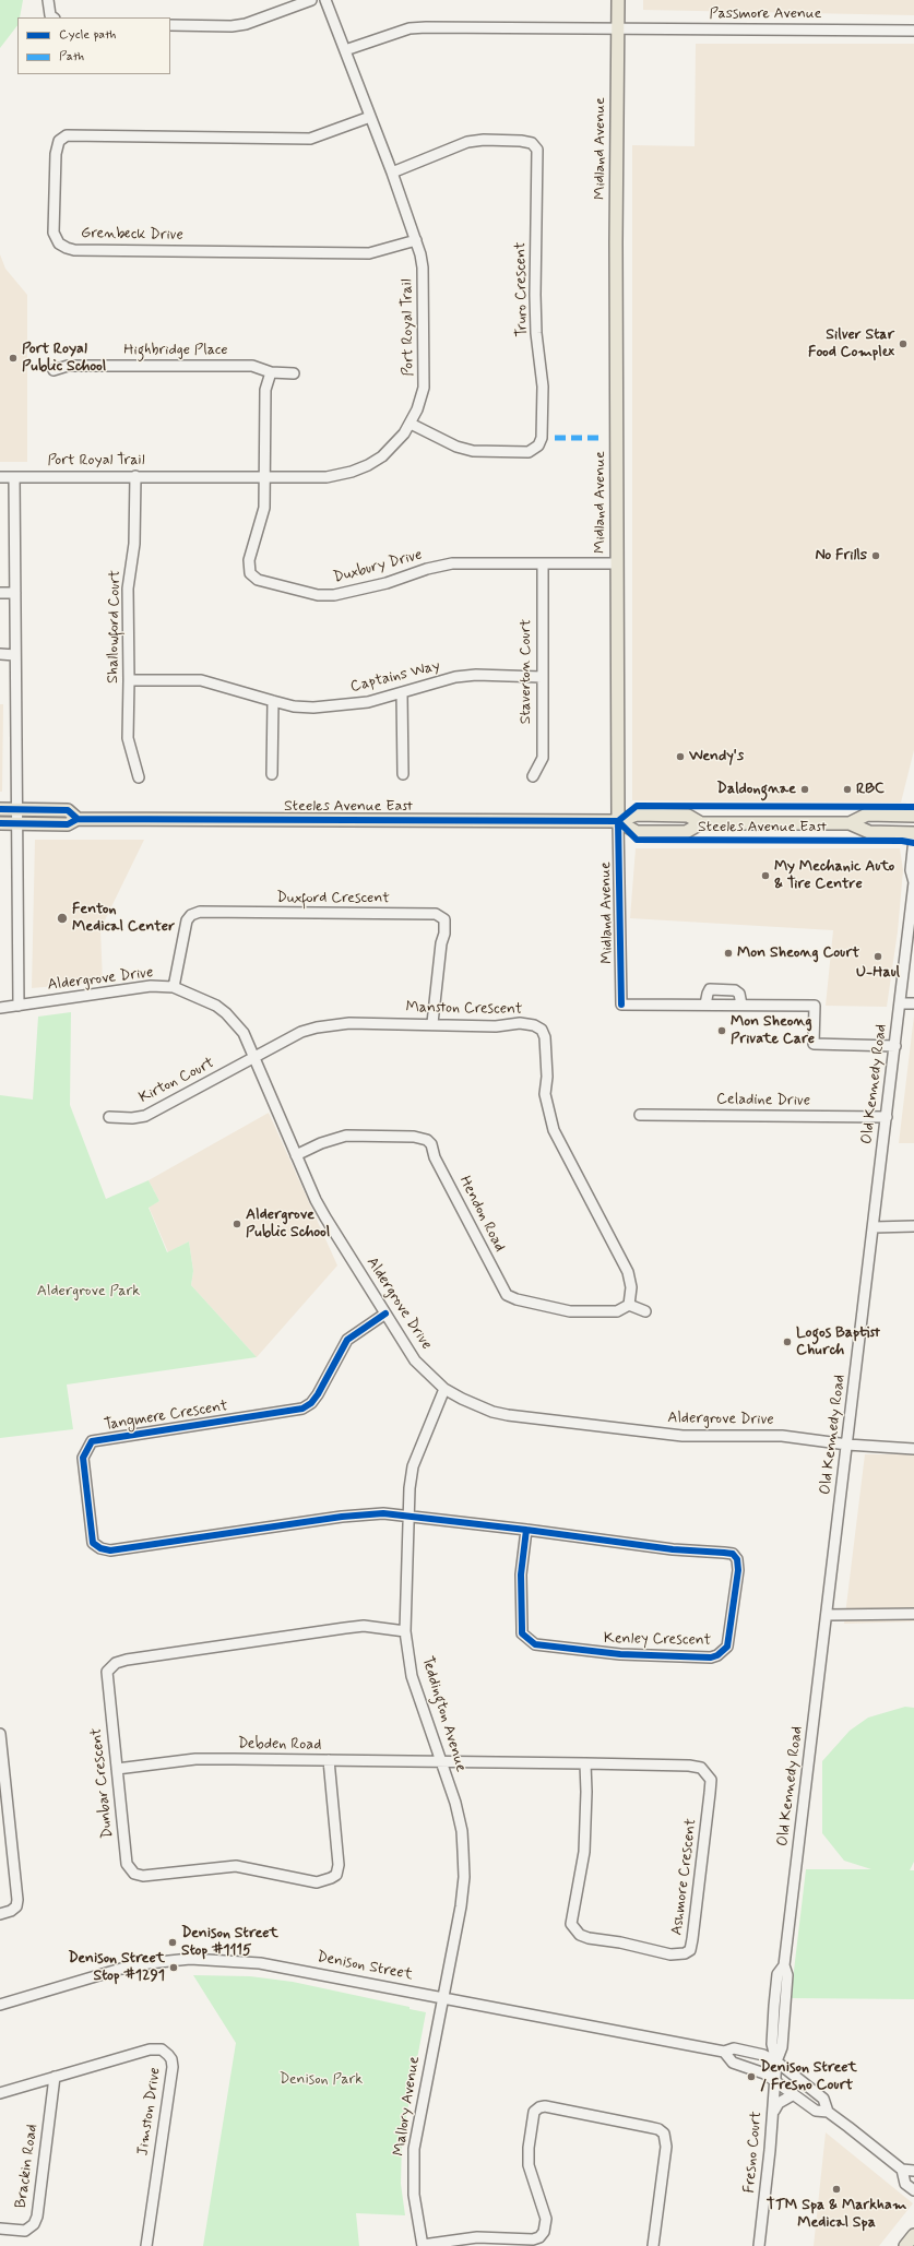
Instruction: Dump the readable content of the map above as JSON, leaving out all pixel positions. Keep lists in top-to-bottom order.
{
  "streets": {
    "main road": ["Midland Avenue", "Steeles Avenue East"],
    "street": [
      "Passmore Avenue",
      "Grenbeck Drive",
      "Truro Crescent",
      "Port Royal Trail",
      "Highbridge Place",
      "Duxbury Drive",
      "Shallowford Court",
      "Staverton Court",
      "Captains Way",
      "Duxford Crescent",
      "Aldergrove Drive",
      "Manston Crescent",
      "Kirton Court",
      "Old Kennedy Road",
      "Celadine Drive",
      "Hendon Road",
      "Tangmere Crescent",
      "Kenley Crescent",
      "Teddington Avenue",
      "Debden Road",
      "Dunbar Crescent",
      "Ashmore Crescent",
      "Denison Street",
      "Mallory Avenue",
      "Jimston Drive",
      "Fresno Court",
      "Brackin Road"
    ]
  },
  "crossings": [
    ["Passmore Avenue", "Midland Avenue"],
    ["Passmore Avenue", "Port Royal Trail"],
    ["Midland Avenue", "Duxbury Drive"],
    ["Midland Avenue", "Steeles Avenue East"],
    ["Grenbeck Drive", "Port Royal Trail"],
    ["Truro Crescent", "Port Royal Trail"],
    ["Port Royal Trail", "Duxbury Drive"],
    ["Port Royal Trail", "Shallowford Court"],
    ["Duxbury Drive", "Staverton Court"],
    ["Shallowford Court", "Captains Way"],
    ["Staverton Court", "Captains Way"],
    ["Duxford Crescent", "Aldergrove Drive"],
    ["Duxford Crescent", "Manston Crescent"],
    ["Aldergrove Drive", "Manston Crescent"],
    ["Aldergrove Drive", "Kirton Court"],
    ["Aldergrove Drive", "Old Kennedy Road"],
    ["Aldergrove Drive", "Hendon Road"],
    ["Aldergrove Drive", "Tangmere Crescent"],
    ["Aldergrove Drive", "Teddington Avenue"],
    ["Manston Crescent", "Kirton Court"],
    ["Manston Crescent", "Hendon Road"],
    ["Old Kennedy Road", "Celadine Drive"],
    ["Old Kennedy Road", "Denison Street"],
    ["Old Kennedy Road", "Fresno Court"],
    ["Tangmere Crescent", "Kenley Crescent"],
    ["Tangmere Crescent", "Teddington Avenue"],
    ["Kenley Crescent", "Teddington Avenue"],
    ["Teddington Avenue", "Debden Road"],
    ["Teddington Avenue", "Dunbar Crescent"],
    ["Teddington Avenue", "Ashmore Crescent"],
    ["Teddington Avenue", "Denison Street"],
    ["Teddington Avenue", "Mallory Avenue"],
    ["Debden Road", "Dunbar Crescent"],
    ["Debden Road", "Ashmore Crescent"],
    ["Denison Street", "Mallory Avenue"],
    ["Denison Street", "Fresno Court"],
    ["Jimston Drive", "Brackin Road"]
  ],
  "parks": ["Aldergrove Park", "Denison Park"],
  "places": [
    "Silver Star Food Complex",
    "Port Royal Public School",
    "No Frills",
    "Wendy's",
    "Daldongnae",
    "RBC",
    "My Mechanic Auto & Tire Centre",
    "Fenton Medical Center",
    "Mon Sheong Court",
    "U-Haul",
    "Mon Sheong Private Care",
    "Aldergrove Public School",
    "Logos Baptist Church",
    "Denison Street Stop #1115",
    "Denison Street Stop #1291",
    "Denison Street / Fresno Court",
    "TTM Spa & Markham Medical Spa"
  ],
  "legend": ["Cycle path", "Path"]
}
